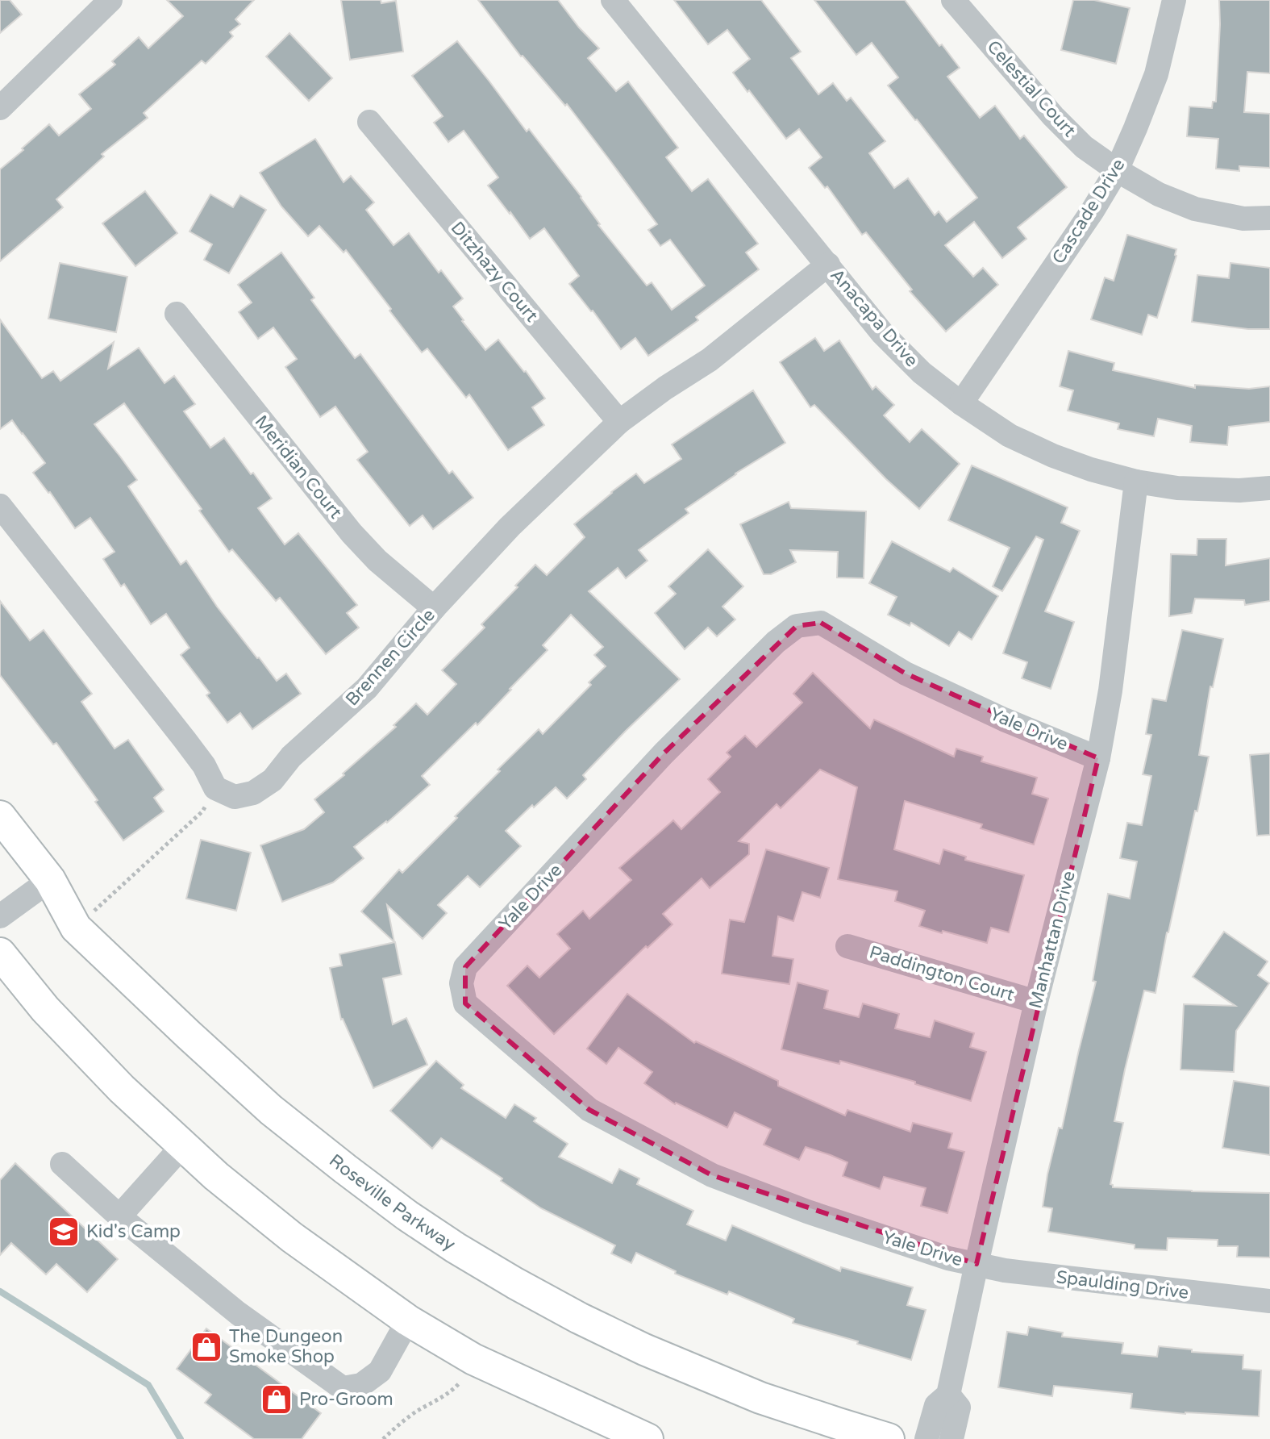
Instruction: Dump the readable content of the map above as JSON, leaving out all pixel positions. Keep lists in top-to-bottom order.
{
  "streets": {
    "main road": ["Roseville Parkway"],
    "street": [
      "Celestial Court",
      "Cascade Drive",
      "Ditzhazy Court",
      "Anacapa Drive",
      "Meridian Court",
      "Brennen Circle",
      "Yale Drive",
      "Manhattan Drive",
      "Paddington Court",
      "Spaulding Drive"
    ]
  },
  "crossings": [
    ["Celestial Court", "Cascade Drive"],
    ["Cascade Drive", "Anacapa Drive"],
    ["Ditzhazy Court", "Brennen Circle"],
    ["Anacapa Drive", "Brennen Circle"],
    ["Anacapa Drive", "Manhattan Drive"],
    ["Meridian Court", "Brennen Circle"],
    ["Yale Drive", "Manhattan Drive"],
    ["Yale Drive", "Spaulding Drive"],
    ["Manhattan Drive", "Paddington Court"],
    ["Manhattan Drive", "Spaulding Drive"]
  ],
  "places": {
    "school or university": ["Kid's Camp"],
    "shop": ["The Dungeon Smoke Shop", "Pro-Groom"]
  }
}
